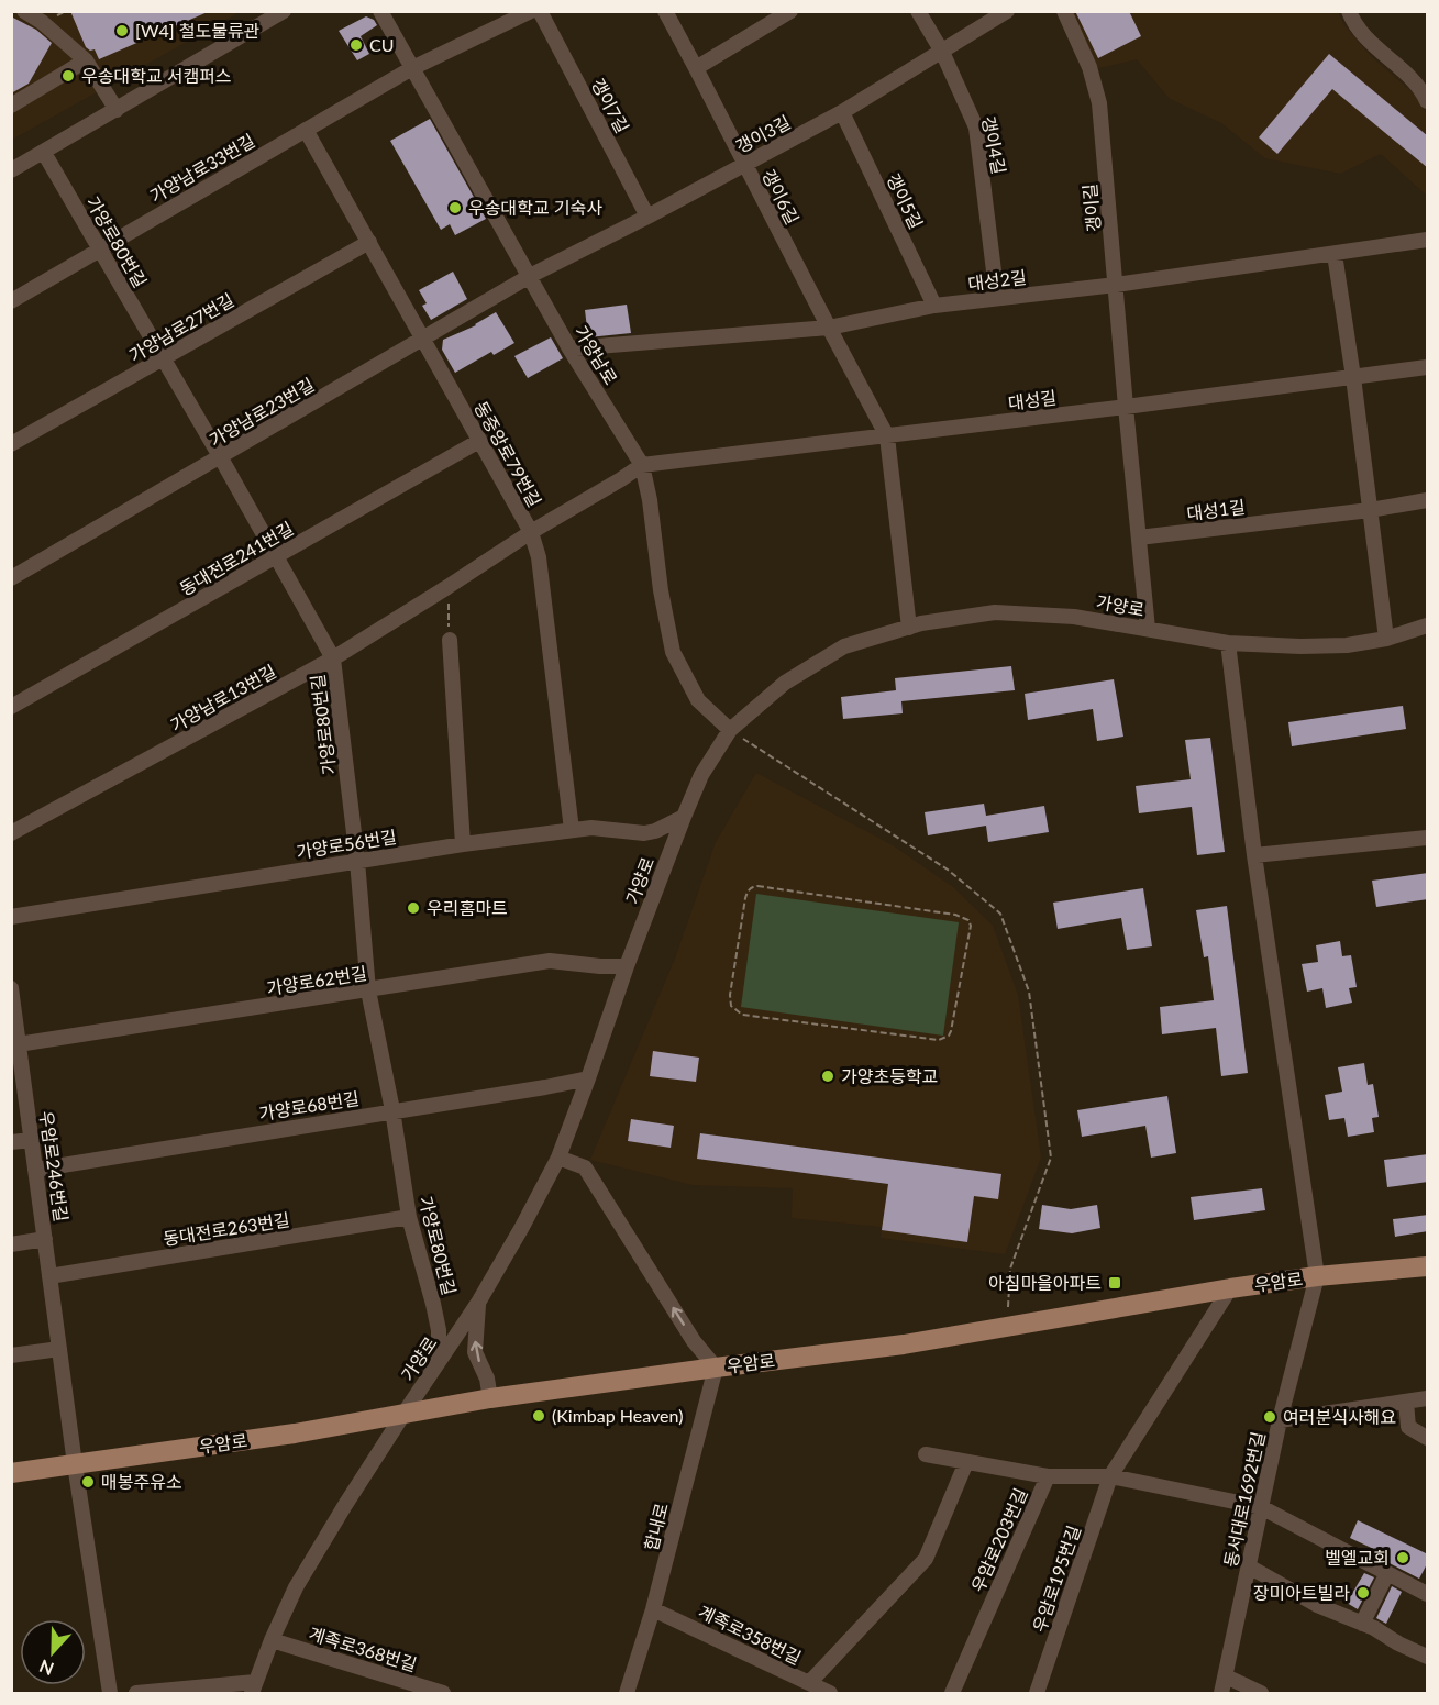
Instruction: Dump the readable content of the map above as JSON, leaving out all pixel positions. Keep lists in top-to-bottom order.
{
  "streets": {
    "main road": ["우암로"],
    "street": [
      "갱이7길",
      "갱이3길",
      "갱이4길",
      "가양남로33번길",
      "갱이6길",
      "갱이5길",
      "갱이길",
      "가양로80번길",
      "대성2길",
      "가양남로27번길",
      "가양남로",
      "대성길",
      "가양남로23번길",
      "동중앙로79번길",
      "대성1길",
      "동대전로241번길",
      "가양로",
      "가양남로13번길",
      "가양로56번길",
      "가양로62번길",
      "가양로68번길",
      "우암로246번길",
      "동대전로263번길",
      "동서대로1692번길",
      "합내로",
      "우암로203번길",
      "우암로195번길",
      "계족로358번길",
      "계족로368번길"
    ]
  },
  "crossings": [
    ["갱이7길", "갱이3길"],
    ["갱이3길", "갱이4길"],
    ["갱이3길", "갱이6길"],
    ["갱이3길", "갱이5길"],
    ["갱이3길", "가양남로"],
    ["갱이3길", "가양남로23번길"],
    ["갱이4길", "대성2길"],
    ["가양남로33번길", "가양로80번길"],
    ["가양남로33번길", "가양남로"],
    ["가양남로33번길", "동중앙로79번길"],
    ["갱이6길", "대성2길"],
    ["갱이6길", "대성길"],
    ["갱이5길", "대성2길"],
    ["갱이길", "대성2길"],
    ["갱이길", "대성길"],
    ["가양로80번길", "가양남로27번길"],
    ["가양로80번길", "가양남로23번길"],
    ["가양로80번길", "동대전로241번길"],
    ["가양로80번길", "가양로"],
    ["가양로80번길", "가양남로13번길"],
    ["가양로80번길", "가양로56번길"],
    ["가양로80번길", "가양로62번길"],
    ["가양로80번길", "가양로68번길"],
    ["가양로80번길", "동대전로263번길"],
    ["대성2길", "가양남로"],
    ["가양남로27번길", "동중앙로79번길"],
    ["가양남로", "대성길"],
    ["가양남로", "가양남로23번길"],
    ["가양남로", "가양로"],
    ["가양남로", "가양남로13번길"],
    ["대성길", "가양남로13번길"],
    ["가양남로23번길", "동중앙로79번길"],
    ["동중앙로79번길", "동대전로241번길"],
    ["동중앙로79번길", "가양남로13번길"],
    ["동중앙로79번길", "가양로56번길"],
    ["가양로", "가양로56번길"],
    ["가양로", "가양로62번길"],
    ["가양로", "가양로68번길"],
    ["가양로", "우암로"],
    ["가양로", "계족로368번길"],
    ["가양로62번길", "우암로246번길"],
    ["가양로68번길", "우암로246번길"],
    ["우암로246번길", "동대전로263번길"],
    ["우암로246번길", "우암로"],
    ["우암로", "동서대로1692번길"],
    ["우암로", "합내로"],
    ["우암로", "우암로195번길"],
    ["합내로", "계족로358번길"]
  ],
  "places": {
    "other": [
      "[W4] 철도물류관",
      "CU",
      "우송대학교 서캠퍼스",
      "우송대학교 기숙사",
      "우리홈마트",
      "가양초등학교",
      "(Kimbap Heaven)",
      "여러분식사해요",
      "매봉주유소",
      "벨엘교회",
      "장미아트빌라"
    ],
    "transit": ["아침마을아파트"]
  },
  "north": "bottom"
}
